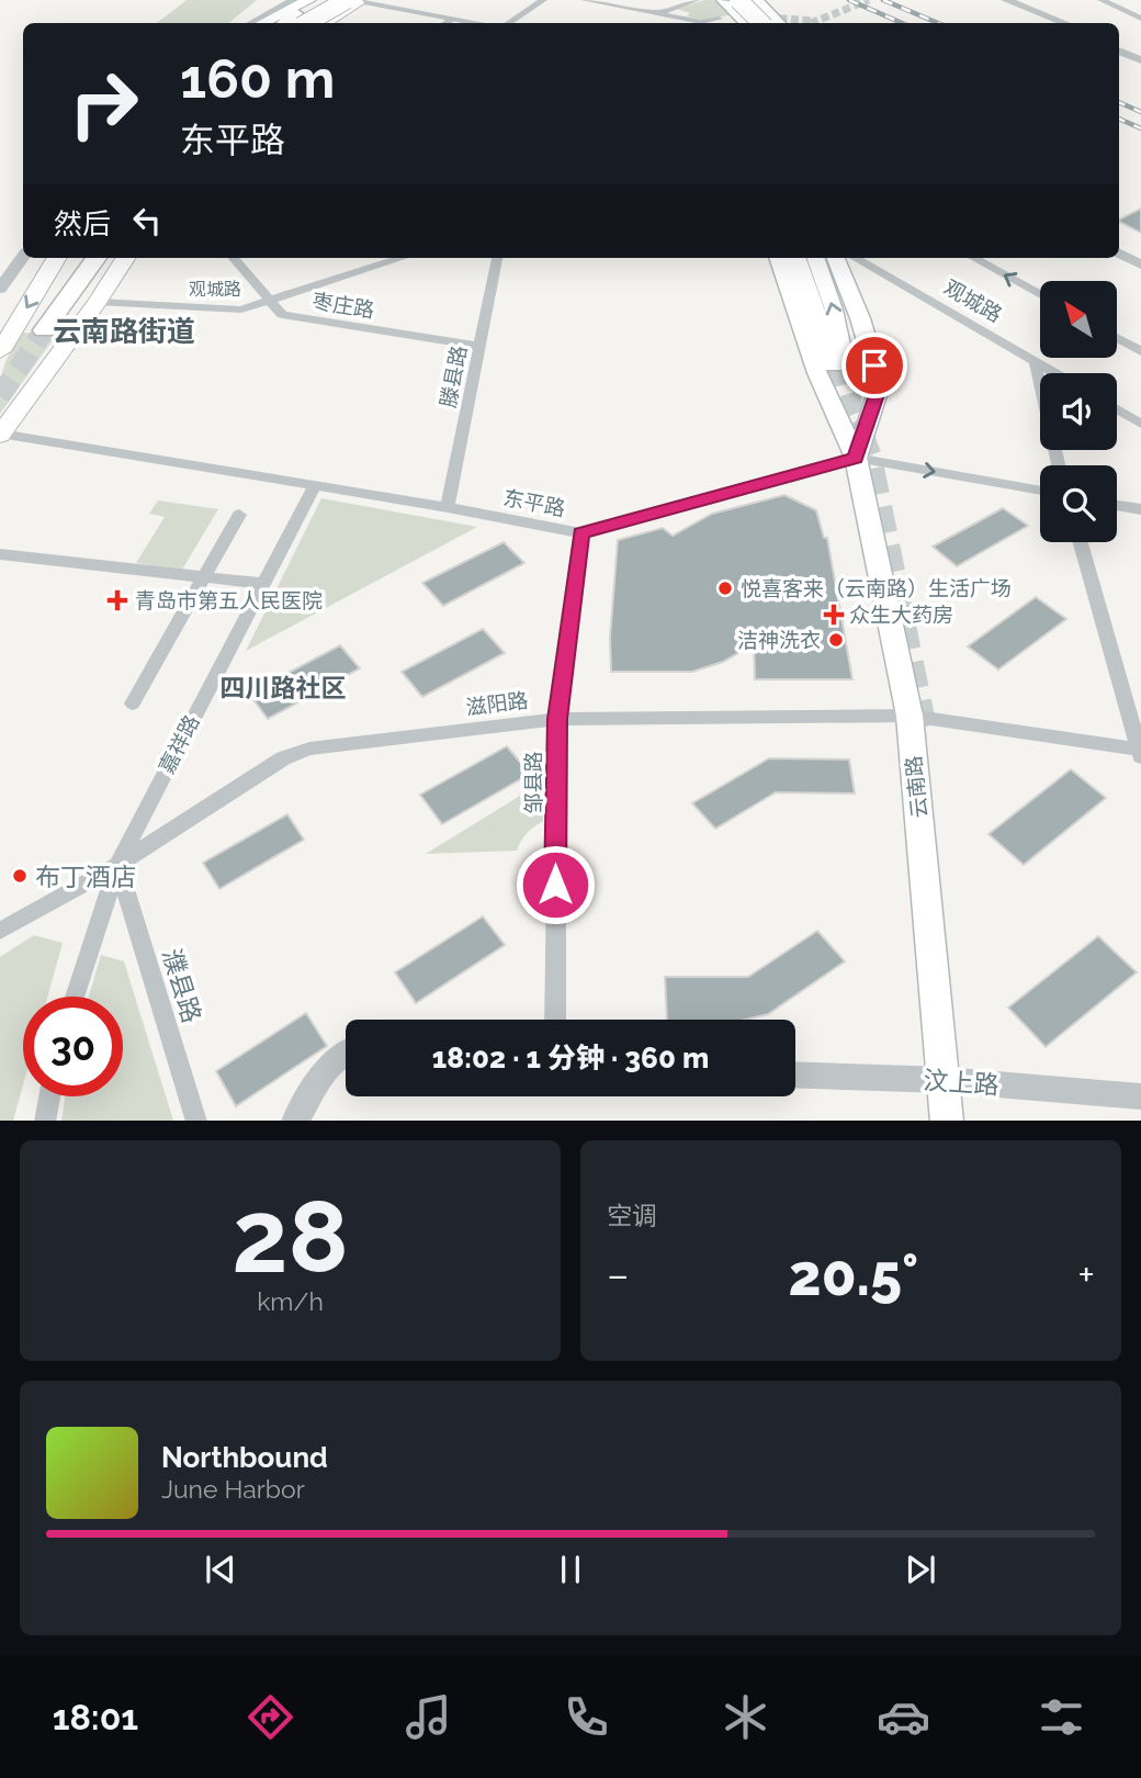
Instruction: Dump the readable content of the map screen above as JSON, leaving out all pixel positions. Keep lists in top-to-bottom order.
{
  "streets": {
    "main road": ["云南路"],
    "street": [
      "观城路",
      "枣庄路",
      "滕县路",
      "东平路",
      "滋阳路",
      "嘉祥路",
      "邹县路",
      "濮县路",
      "汶上路"
    ]
  },
  "crossings": [
    ["观城路", "枣庄路"],
    ["枣庄路", "滕县路"],
    ["滕县路", "东平路"],
    ["东平路", "嘉祥路"],
    ["东平路", "邹县路"],
    ["东平路", "云南路"],
    ["滋阳路", "嘉祥路"],
    ["滋阳路", "邹县路"],
    ["滋阳路", "云南路"],
    ["滋阳路", "濮县路"],
    ["嘉祥路", "濮县路"],
    ["云南路", "汶上路"]
  ],
  "districts": ["云南路街道", "四川路社区"],
  "places": {
    "other": ["悦喜客来（云南路）生活广场", "洁神洗衣", "布丁酒店"],
    "health": ["青岛市第五人民医院", "众生大药房"]
  },
  "north": "top left",
  "page": {
    "turn": ["160 m", "东平路"],
    "then": "然后",
    "limit": "30",
    "trip": "18:02 · 1 分钟 · 360 m",
    "tile": [
      ["28", "km/h"],
      "空调"
    ],
    "heat": ["−", "20.5°", "+"],
    "song": ["Northbound", "June Harbor"],
    "tabs": "18:01"
  }
}
